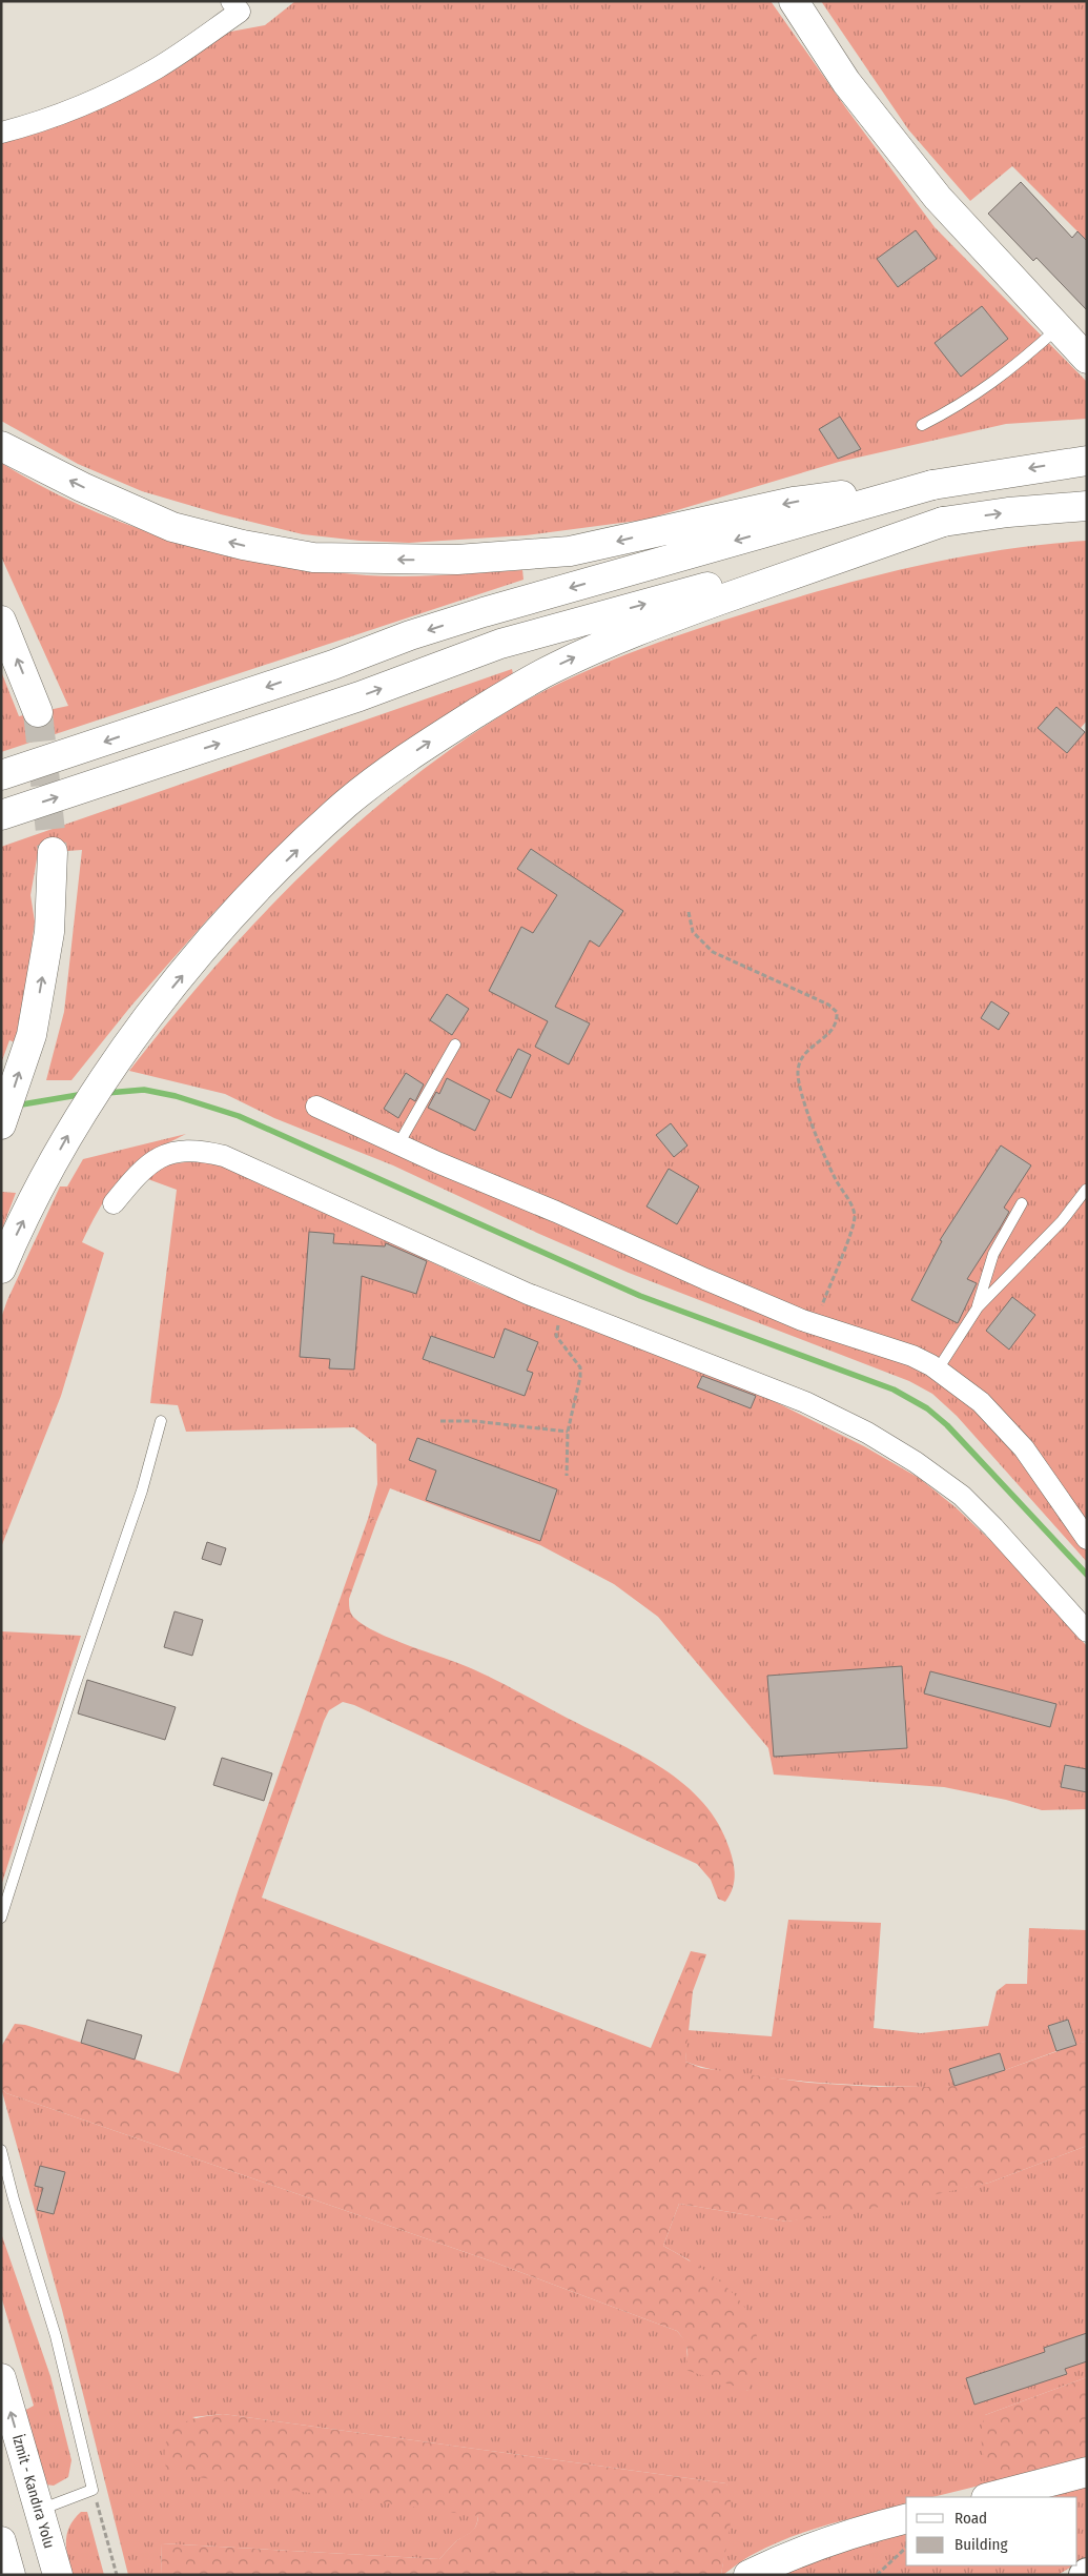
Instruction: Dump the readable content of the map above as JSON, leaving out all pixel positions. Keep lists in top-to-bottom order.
{
  "streets": {
    "main road": ["İzmit - Kandıra Yolu"]
  },
  "one_way": ["İzmit - Kandıra Yolu"],
  "legend": ["Road", "Building"]
}
